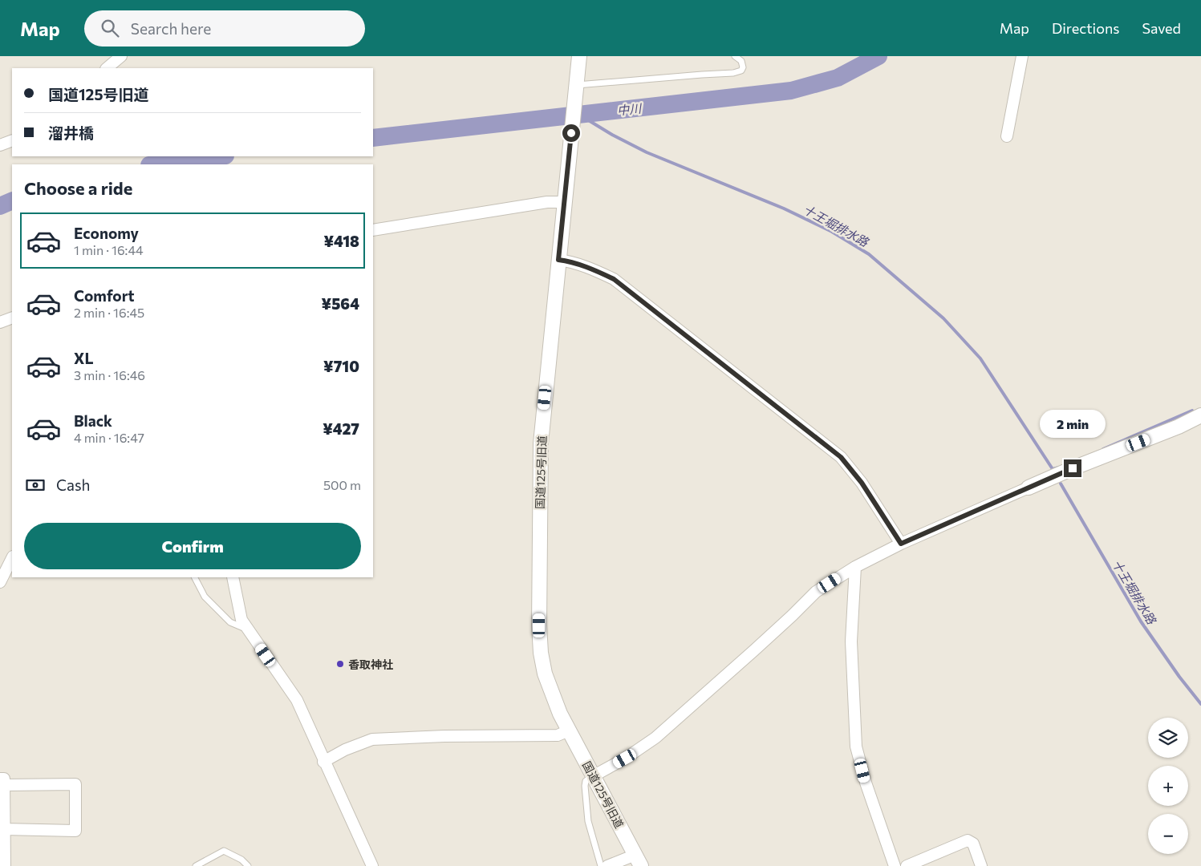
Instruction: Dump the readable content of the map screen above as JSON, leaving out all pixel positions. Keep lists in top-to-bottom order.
{
  "streets": {
    "street": ["国道125号旧道"]
  },
  "water": ["中川", "十王堀排水路"],
  "places": ["香取神社"],
  "page": {
    "header": "Map",
    "search": "Search here",
    "nav": ["Map", "Directions", "Saved"],
    "banner": ["国道125号旧道", "溜井橋"],
    "heading": "Choose a ride",
    "list": [
      {
        "name": "Economy",
        "note": "1 min · 16:44",
        "value": "¥418"
      },
      {
        "name": "Comfort",
        "note": "2 min · 16:45",
        "value": "¥564"
      },
      {
        "name": "XL",
        "note": "3 min · 16:46",
        "value": "¥710"
      },
      {
        "name": "Black",
        "note": "4 min · 16:47",
        "value": "¥427"
      }
    ],
    "bubble": "2 min",
    "pay": ["Cash", "500 m"],
    "buttons": "Confirm",
    "map_buttons": ["+", "−"]
  }
}
